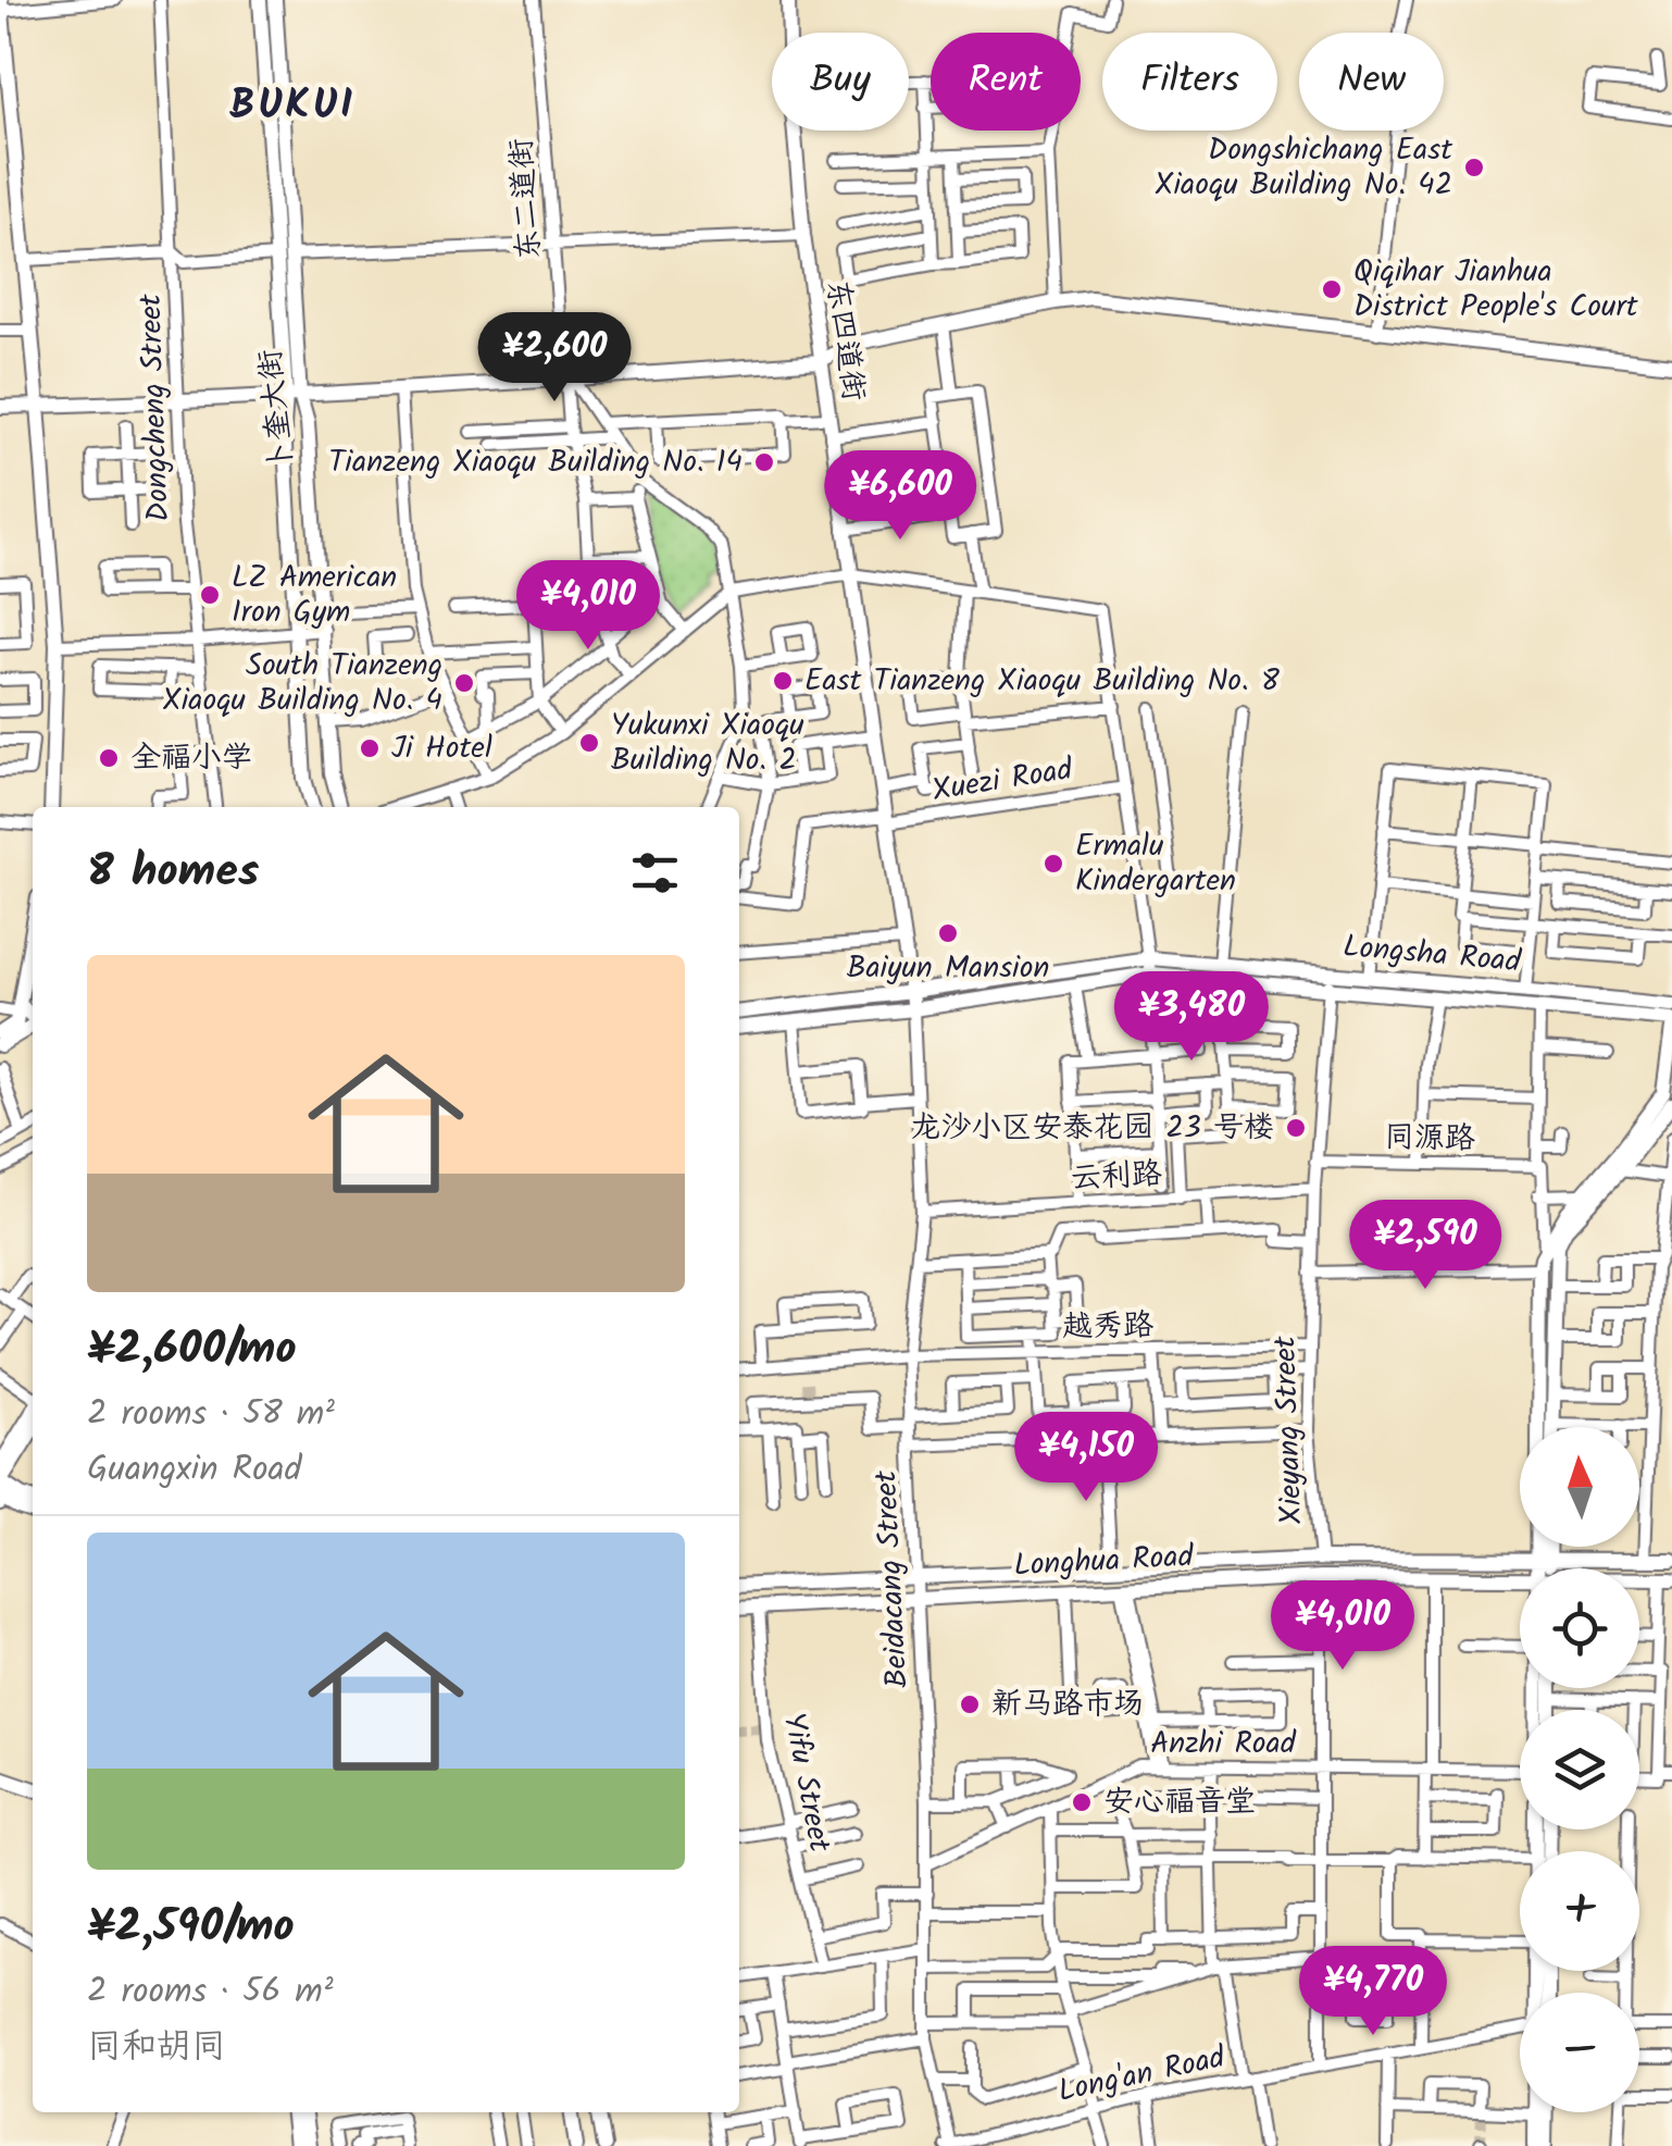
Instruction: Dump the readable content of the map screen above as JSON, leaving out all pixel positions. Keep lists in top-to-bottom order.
{
  "streets": {
    "main road": [
      "东四道街",
      "卜奎大街",
      "Longsha Road",
      "Longhua Road"
    ],
    "street": [
      "东二道街",
      "Dongcheng Street",
      "Xuezi Road",
      "同源路",
      "云利路",
      "越秀路",
      "Xieyang Street",
      "Beidacang Street",
      "Anzhi Road",
      "Yifu Street",
      "Long'an Road"
    ]
  },
  "crossings": [
    ["东四道街", "Xuezi Road"],
    ["东四道街", "Longsha Road"],
    ["东四道街", "Beidacang Street"],
    ["Longsha Road", "Xieyang Street"],
    ["Longsha Road", "Beidacang Street"],
    ["同源路", "Xieyang Street"],
    ["云利路", "Xieyang Street"],
    ["云利路", "Beidacang Street"],
    ["越秀路", "Xieyang Street"],
    ["越秀路", "Beidacang Street"],
    ["Xieyang Street", "Longhua Road"],
    ["Longhua Road", "Beidacang Street"],
    ["Longhua Road", "Yifu Street"],
    ["Beidacang Street", "Anzhi Road"],
    ["Beidacang Street", "Long'an Road"]
  ],
  "districts": ["BUKUI"],
  "places": [
    "Dongshichang East Xiaoqu Building No. 42",
    "Qiqihar Jianhua District People's Court",
    "Tianzeng Xiaoqu Building No. 14",
    "LZ American Iron Gym",
    "East Tianzeng Xiaoqu Building No. 8",
    "South Tianzeng Xiaoqu Building No. 4",
    "Yukunxi Xiaoqu Building No. 2",
    "Ji Hotel",
    "全福小学",
    "Ermalu Kindergarten",
    "Baiyun Mansion",
    "龙沙小区安泰花园 23 号楼",
    "新马路市场",
    "安心福音堂"
  ],
  "north": "top",
  "page": {
    "chip": [
      "Buy",
      "Rent",
      "Filters",
      "New"
    ],
    "price": [
      "¥2,600",
      "¥6,600",
      "¥4,010",
      "¥3,480",
      "¥2,590",
      "¥4,150",
      "¥4,010",
      "¥4,770"
    ],
    "heading": "8 homes",
    "list": [
      {
        "name": "¥2,600/mo",
        "note": "2 rooms · 58 m² · Guangxin Road"
      },
      {
        "name": "¥2,590/mo",
        "note": "2 rooms · 56 m² · 同和胡同"
      }
    ],
    "map_buttons": ["+", "−"]
  }
}
